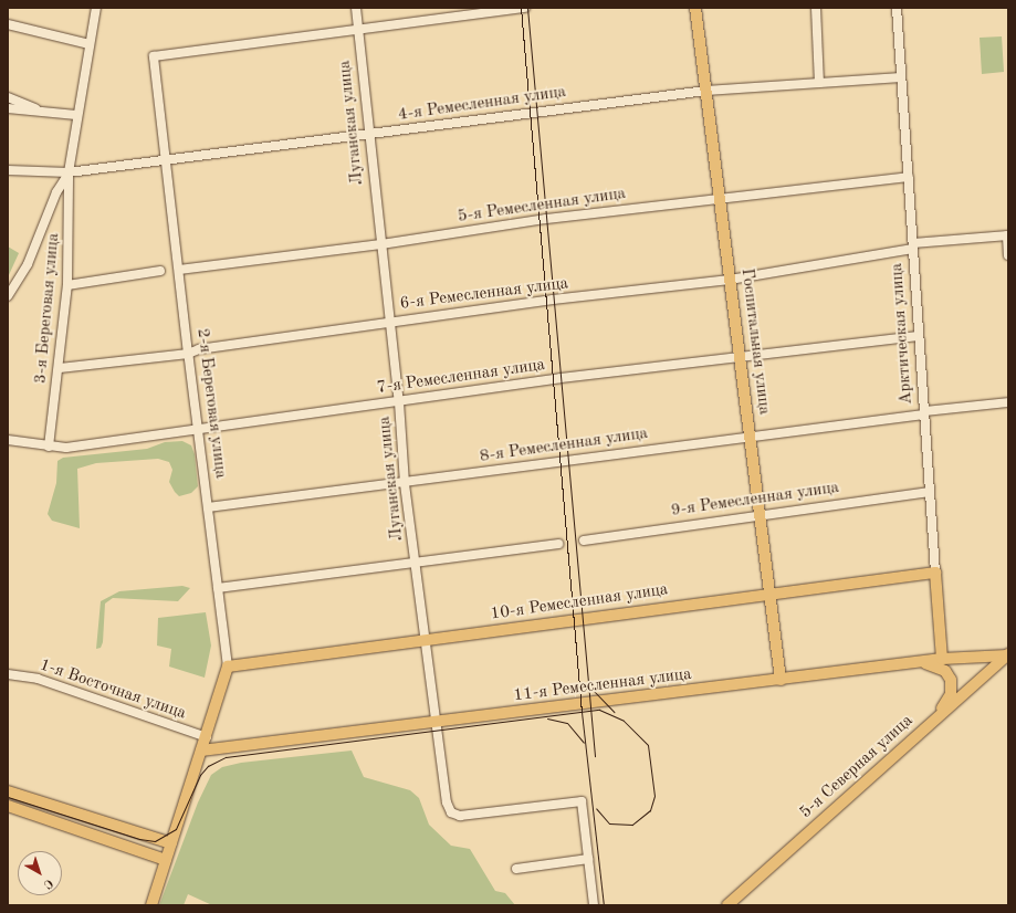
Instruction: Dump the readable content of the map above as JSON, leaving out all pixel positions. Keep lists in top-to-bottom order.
{
  "streets": {
    "main road": [
      "Арктическая улица",
      "Госпитальная улица",
      "2-я Береговая улица",
      "10-я Ремесленная улица",
      "11-я Ремесленная улица",
      "5-я Северная улица"
    ],
    "street": [
      "4-я Ремесленная улица",
      "Луганская улица",
      "5-я Ремесленная улица",
      "6-я Ремесленная улица",
      "3-я Береговая улица",
      "7-я Ремесленная улица",
      "8-я Ремесленная улица",
      "9-я Ремесленная улица",
      "1-я Восточная улица"
    ]
  },
  "crossings": [
    ["4-я Ремесленная улица", "Луганская улица"],
    ["4-я Ремесленная улица", "3-я Береговая улица"],
    ["4-я Ремесленная улица", "Арктическая улица"],
    ["4-я Ремесленная улица", "Госпитальная улица"],
    ["4-я Ремесленная улица", "2-я Береговая улица"],
    ["Луганская улица", "5-я Ремесленная улица"],
    ["Луганская улица", "6-я Ремесленная улица"],
    ["Луганская улица", "7-я Ремесленная улица"],
    ["Луганская улица", "2-я Береговая улица"],
    ["Луганская улица", "8-я Ремесленная улица"],
    ["Луганская улица", "10-я Ремесленная улица"],
    ["Луганская улица", "11-я Ремесленная улица"],
    ["5-я Ремесленная улица", "Арктическая улица"],
    ["5-я Ремесленная улица", "Госпитальная улица"],
    ["5-я Ремесленная улица", "2-я Береговая улица"],
    ["6-я Ремесленная улица", "3-я Береговая улица"],
    ["6-я Ремесленная улица", "Арктическая улица"],
    ["6-я Ремесленная улица", "Госпитальная улица"],
    ["6-я Ремесленная улица", "2-я Береговая улица"],
    ["3-я Береговая улица", "7-я Ремесленная улица"],
    ["Арктическая улица", "7-я Ремесленная улица"],
    ["Арктическая улица", "8-я Ремесленная улица"],
    ["Арктическая улица", "9-я Ремесленная улица"],
    ["Арктическая улица", "10-я Ремесленная улица"],
    ["Арктическая улица", "11-я Ремесленная улица"],
    ["Госпитальная улица", "7-я Ремесленная улица"],
    ["Госпитальная улица", "8-я Ремесленная улица"],
    ["Госпитальная улица", "9-я Ремесленная улица"],
    ["Госпитальная улица", "10-я Ремесленная улица"],
    ["Госпитальная улица", "11-я Ремесленная улица"],
    ["7-я Ремесленная улица", "2-я Береговая улица"],
    ["2-я Береговая улица", "8-я Ремесленная улица"],
    ["2-я Береговая улица", "10-я Ремесленная улица"],
    ["2-я Береговая улица", "11-я Ремесленная улица"],
    ["2-я Береговая улица", "1-я Восточная улица"],
    ["11-я Ремесленная улица", "5-я Северная улица"]
  ],
  "north": "bottom right"
}
